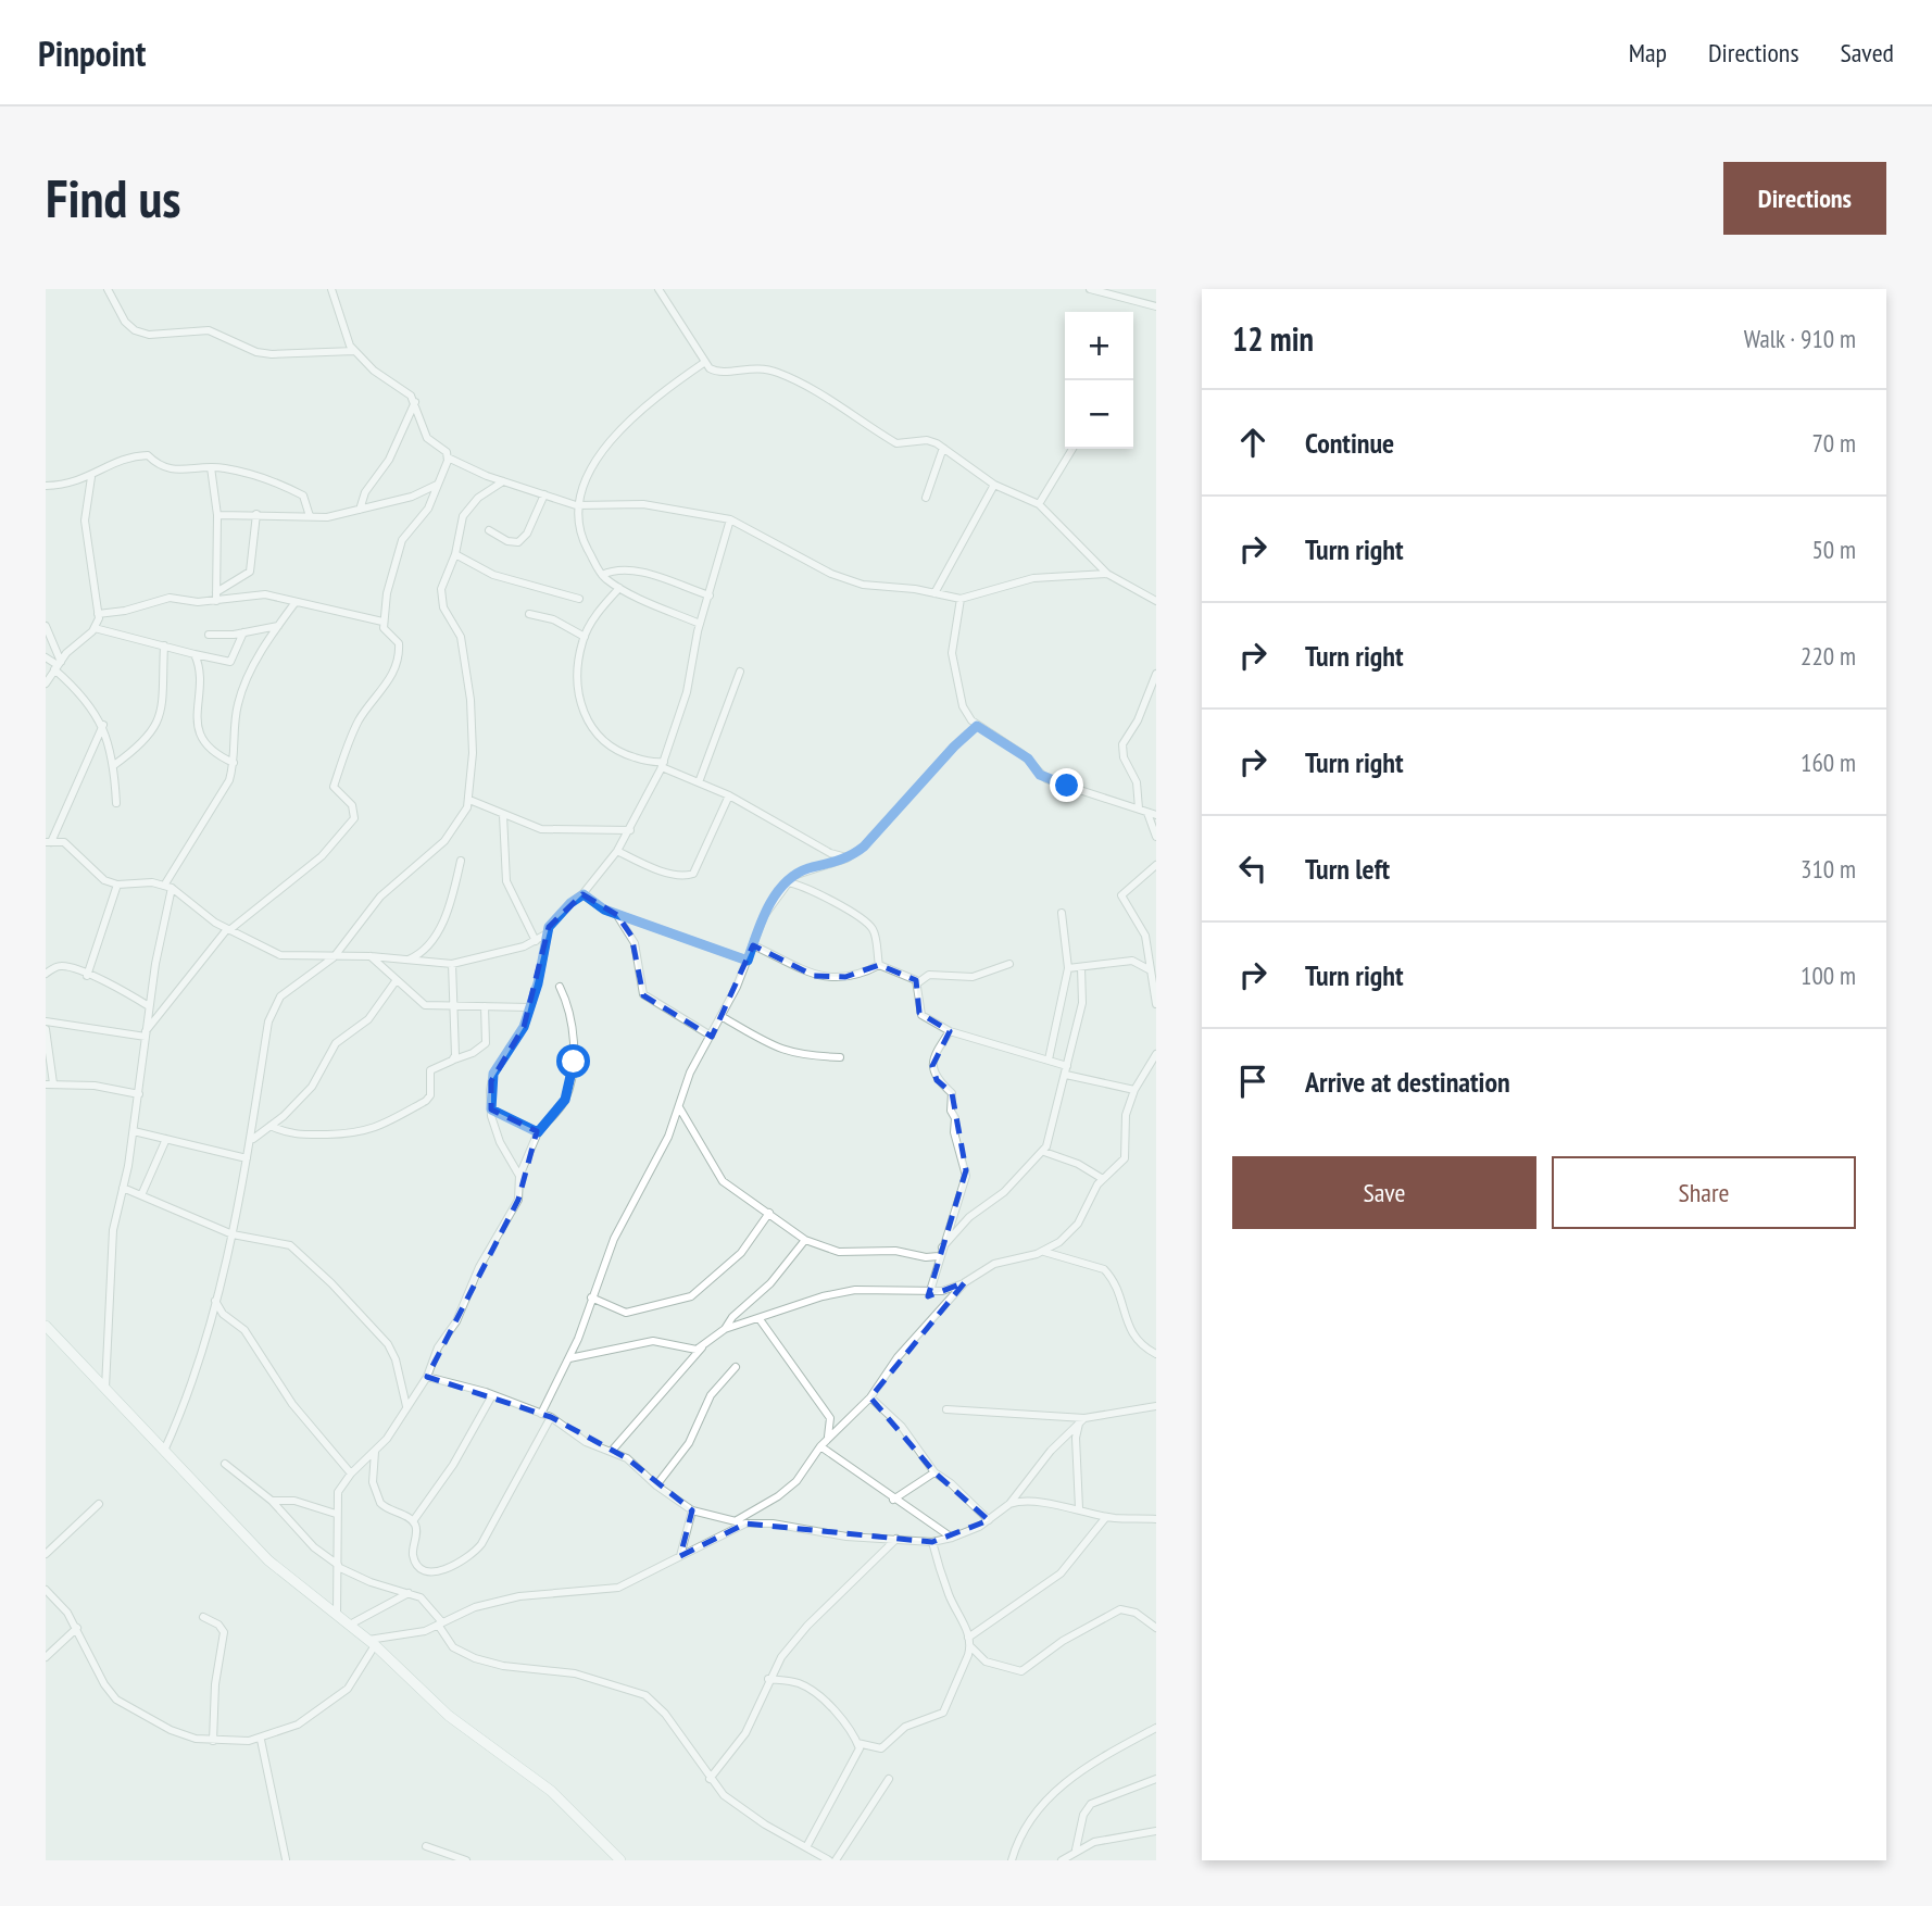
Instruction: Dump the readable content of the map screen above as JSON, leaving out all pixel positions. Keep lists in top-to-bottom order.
{
  "page": {
    "header": "Pinpoint",
    "nav": ["Map", "Directions", "Saved"],
    "buttons": [
      "Directions",
      ["Save", "Share"]
    ],
    "title": "Find us",
    "heading": ["12 min", "Walk · 910 m"],
    "map_buttons": ["+", "−"],
    "list": [
      ["Continue", "70 m"],
      ["Turn right", "50 m"],
      ["Turn right", "220 m"],
      ["Turn right", "160 m"],
      ["Turn left", "310 m"],
      ["Turn right", "100 m"],
      "Arrive at destination"
    ]
  }
}
